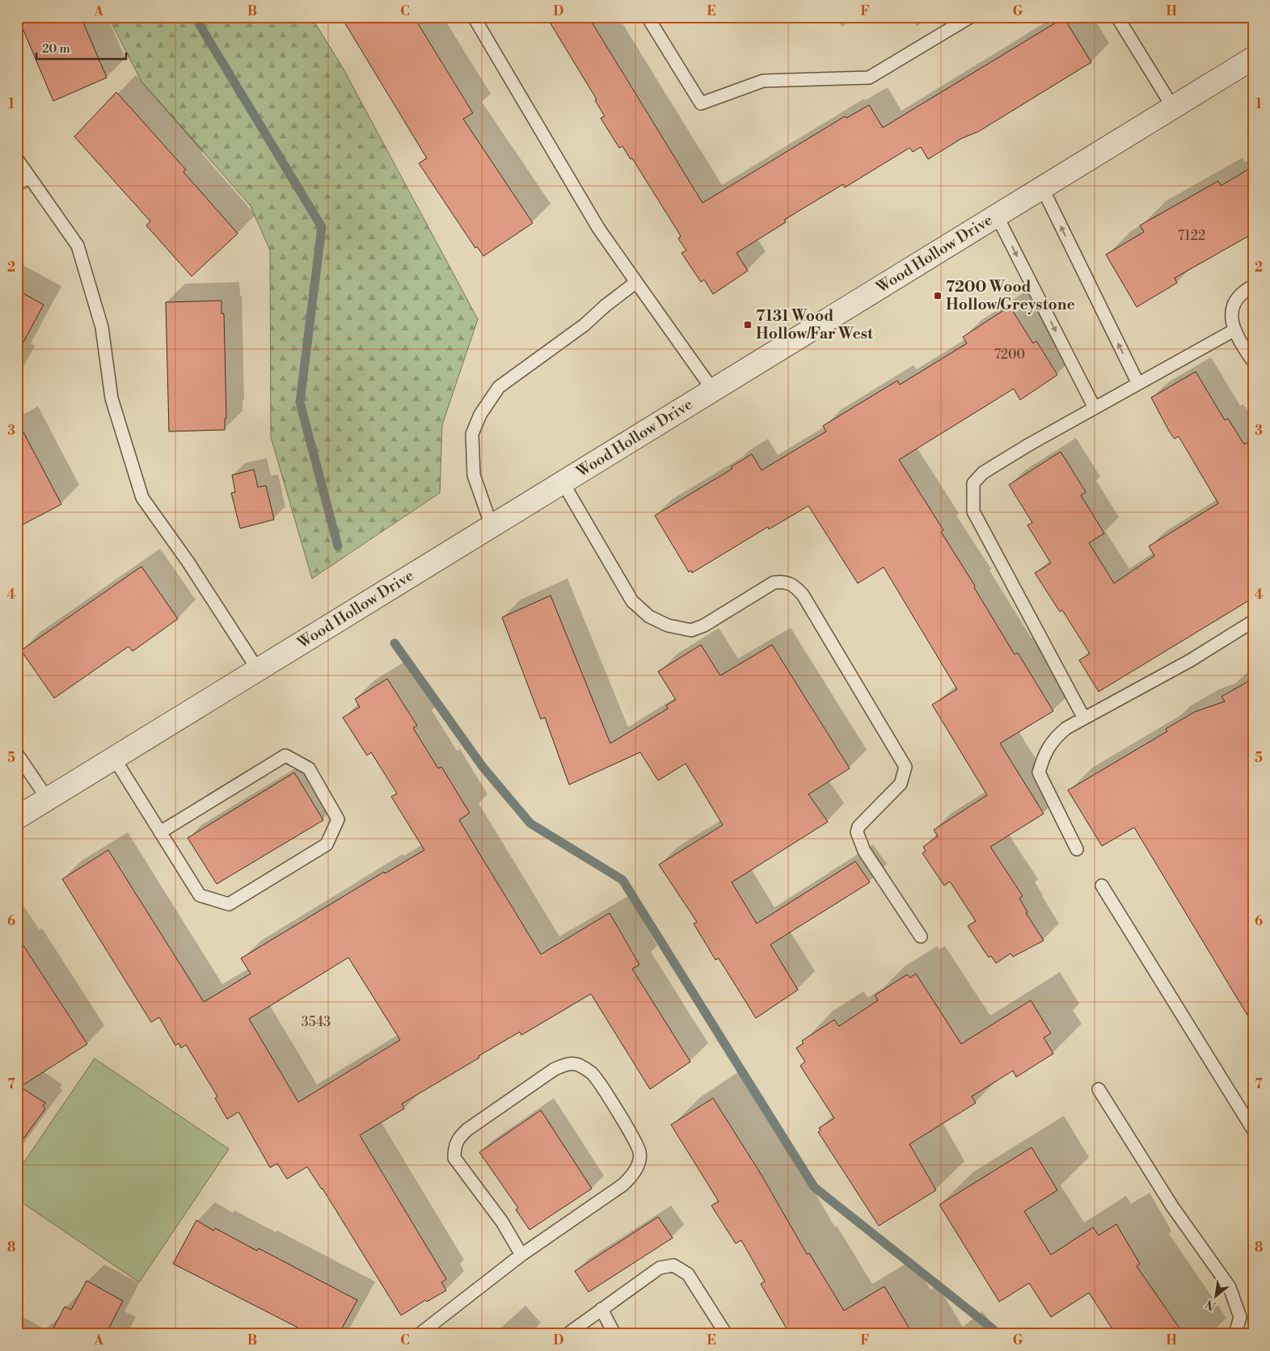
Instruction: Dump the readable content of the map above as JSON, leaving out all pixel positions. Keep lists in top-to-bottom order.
{
  "streets": {
    "street": ["Wood Hollow Drive"]
  },
  "places": {
    "transit": ["7200 Wood Hollow/Greystone", "7131 Wood Hollow/Far West"]
  },
  "house_numbers": ["7122", "7200", "3543"],
  "scale_bar": "20 m",
  "north": "bottom left",
  "grid": {
    "columns": [
      "A",
      "B",
      "C",
      "D",
      "E",
      "F",
      "G",
      "H"
    ],
    "rows": [
      "1",
      "2",
      "3",
      "4",
      "5",
      "6",
      "7",
      "8"
    ]
  }
}
